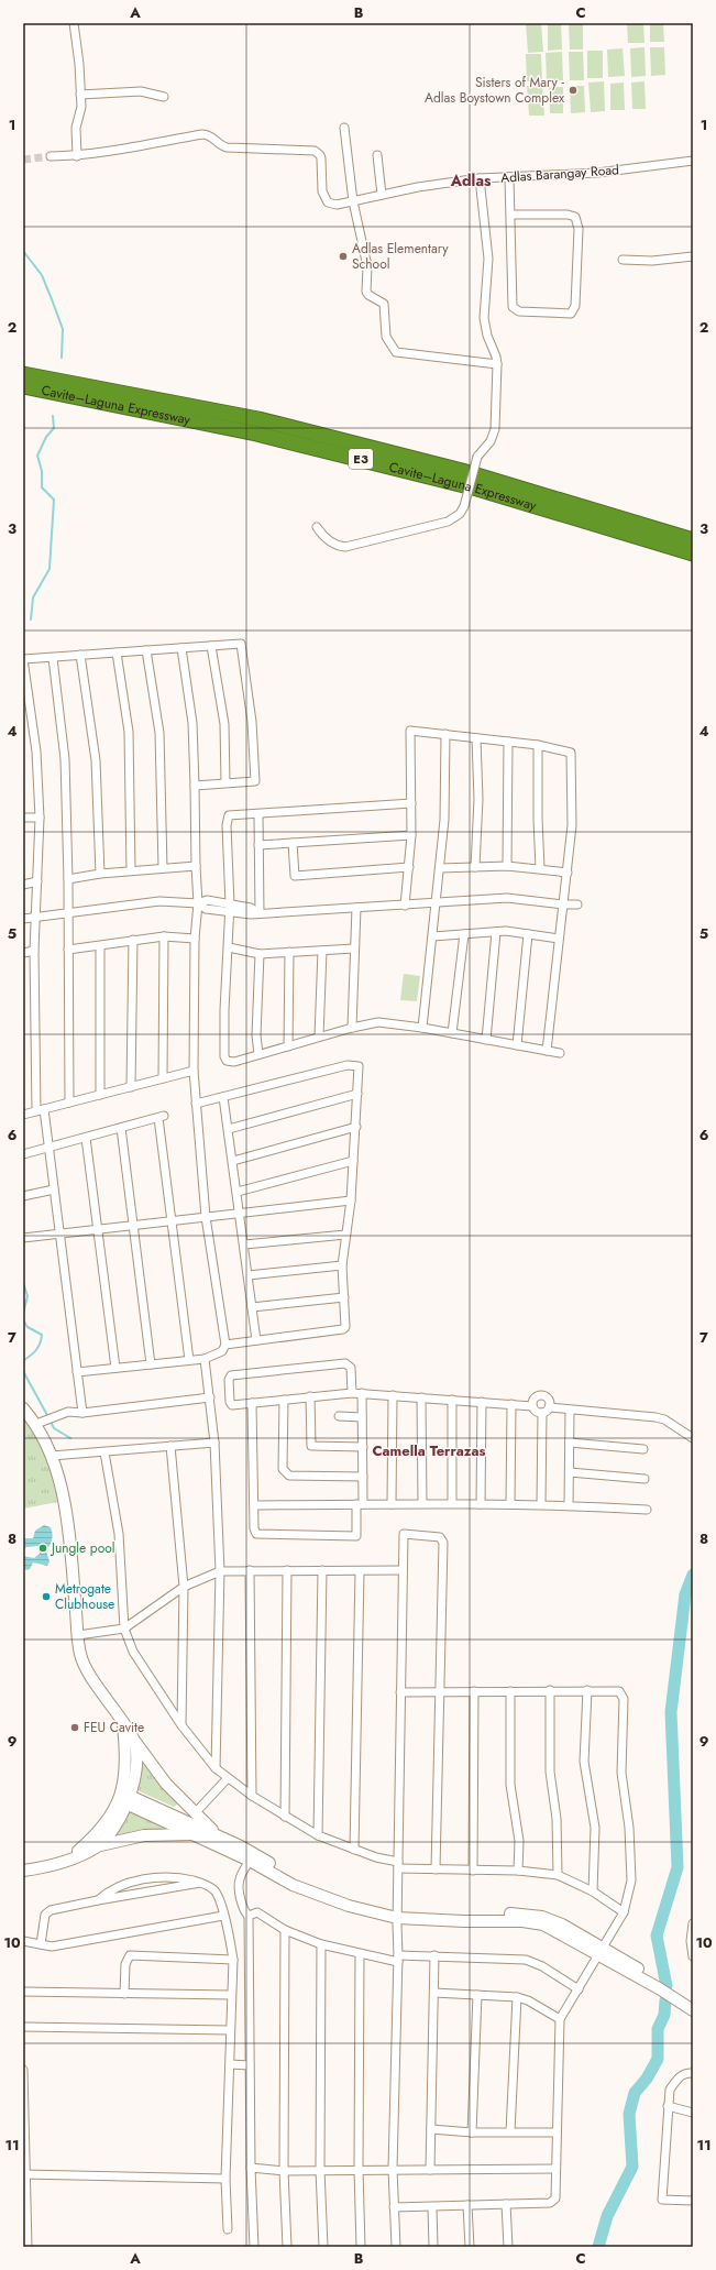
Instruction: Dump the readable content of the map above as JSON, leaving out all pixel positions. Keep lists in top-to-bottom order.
{
  "streets": {
    "highway": ["Cavite–Laguna Expressway", "E3"],
    "street": ["Adlas Barangay Road"]
  },
  "districts": ["Adlas", "Camella Terrazas"],
  "places": [
    "Sisters of Mary - Adlas Boystown Complex",
    "Adlas Elementary School",
    "Jungle pool",
    "Metrogate Clubhouse",
    "FEU Cavite"
  ],
  "grid": {
    "columns": ["A", "B", "C"],
    "rows": [
      "1",
      "2",
      "3",
      "4",
      "5",
      "6",
      "7",
      "8",
      "9",
      "10",
      "11"
    ]
  }
}
